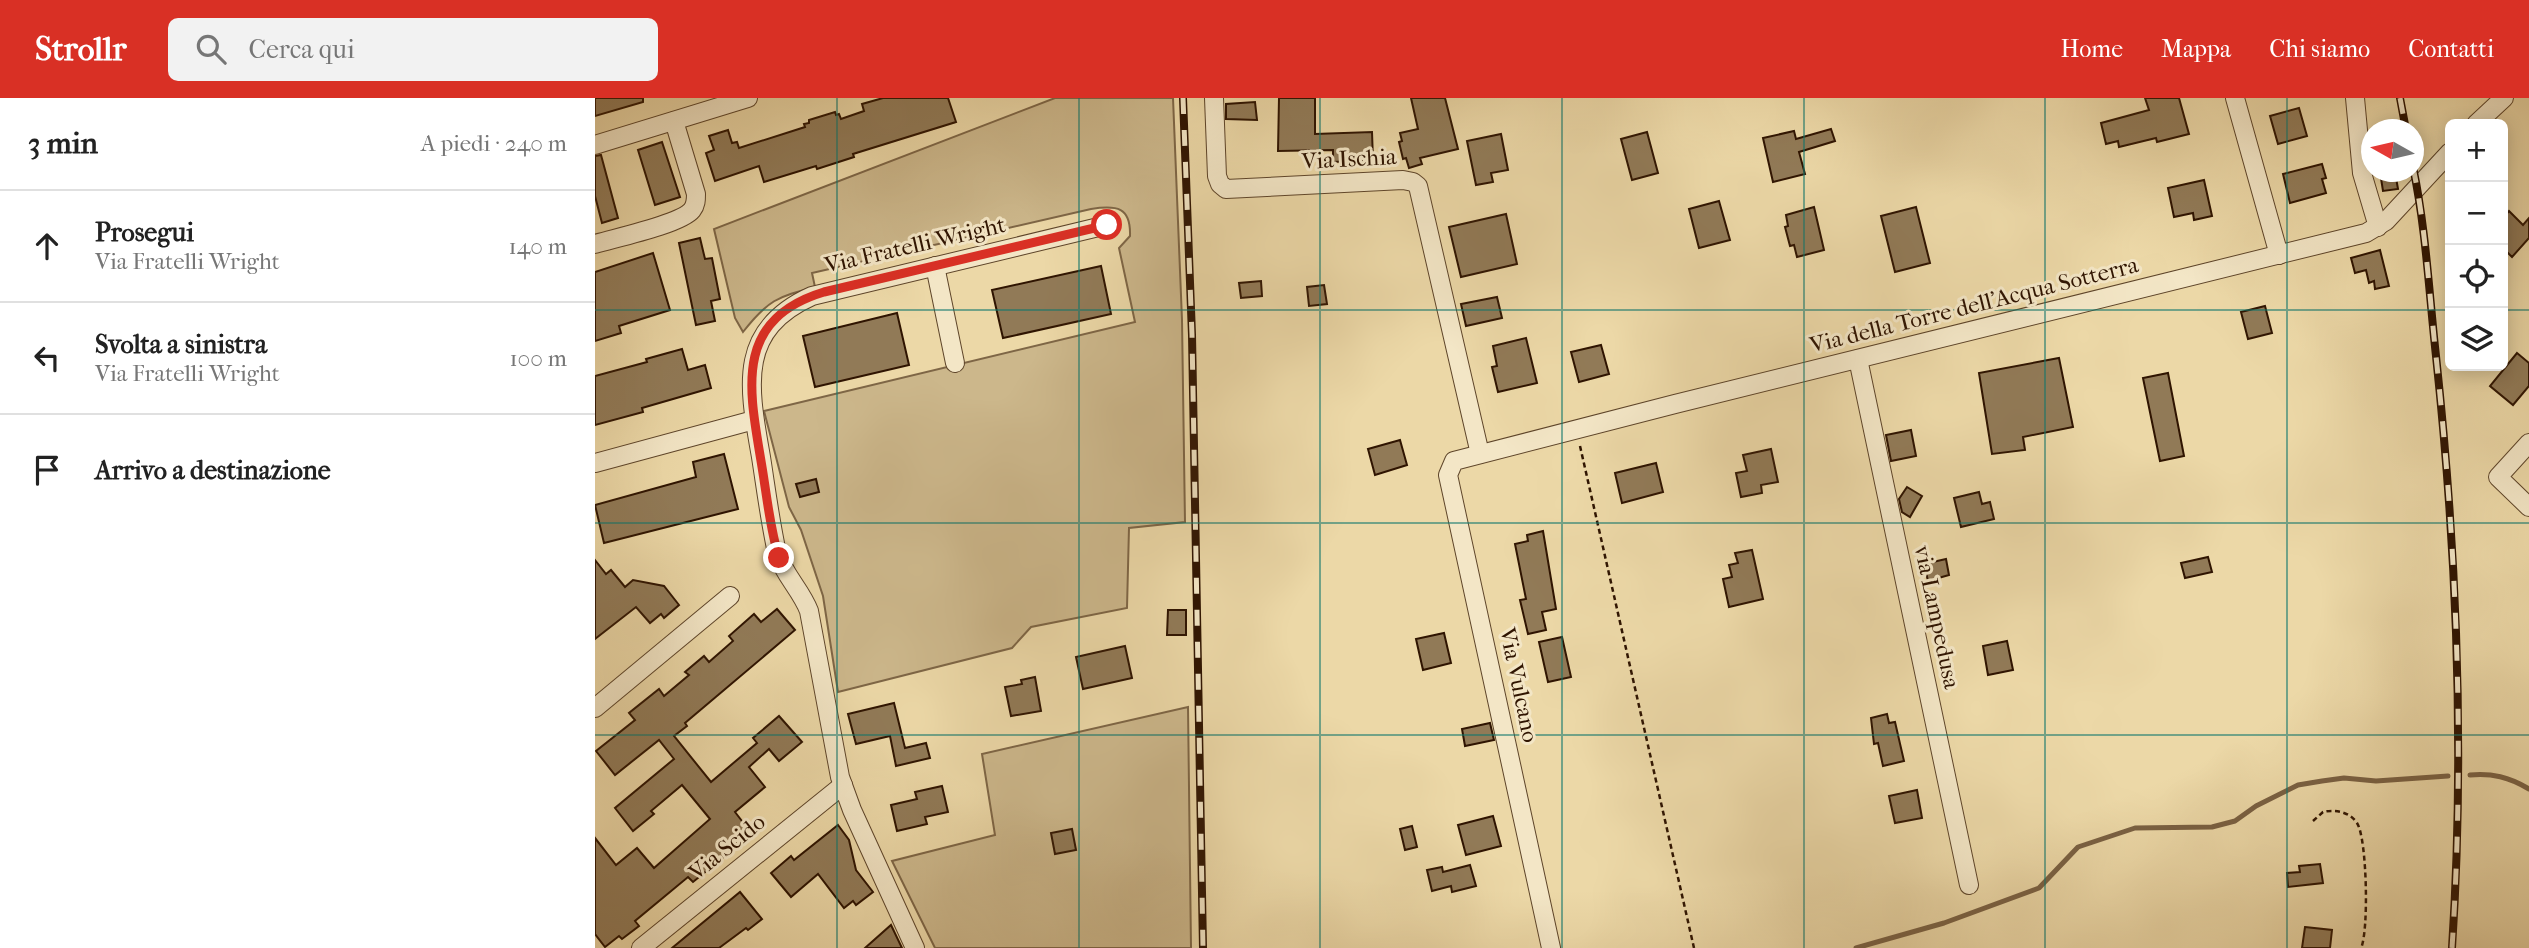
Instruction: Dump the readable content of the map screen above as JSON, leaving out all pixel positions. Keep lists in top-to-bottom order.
{
  "streets": {
    "street": [
      "Via Ischia",
      "Via Fratelli Wright",
      "Via della Torre dell'Acqua Sotterra",
      "via Lampedusa",
      "Via Vulcano",
      "Via Scido"
    ]
  },
  "crossings": [
    ["Via Ischia", "Via della Torre dell'Acqua Sotterra"],
    ["Via Ischia", "Via Vulcano"],
    ["Via Fratelli Wright", "Via Scido"],
    ["Via della Torre dell'Acqua Sotterra", "via Lampedusa"],
    ["Via della Torre dell'Acqua Sotterra", "Via Vulcano"]
  ],
  "north": "left",
  "page": {
    "header": "Strollr",
    "search": "Cerca qui",
    "nav": [
      "Home",
      "Mappa",
      "Chi siamo",
      "Contatti"
    ],
    "heading": ["3 min", "A piedi · 240 m"],
    "map_buttons": ["+", "−"],
    "list": [
      ["Prosegui", "Via Fratelli Wright", "140 m"],
      ["Svolta a sinistra", "Via Fratelli Wright", "100 m"],
      "Arrivo a destinazione"
    ]
  }
}
